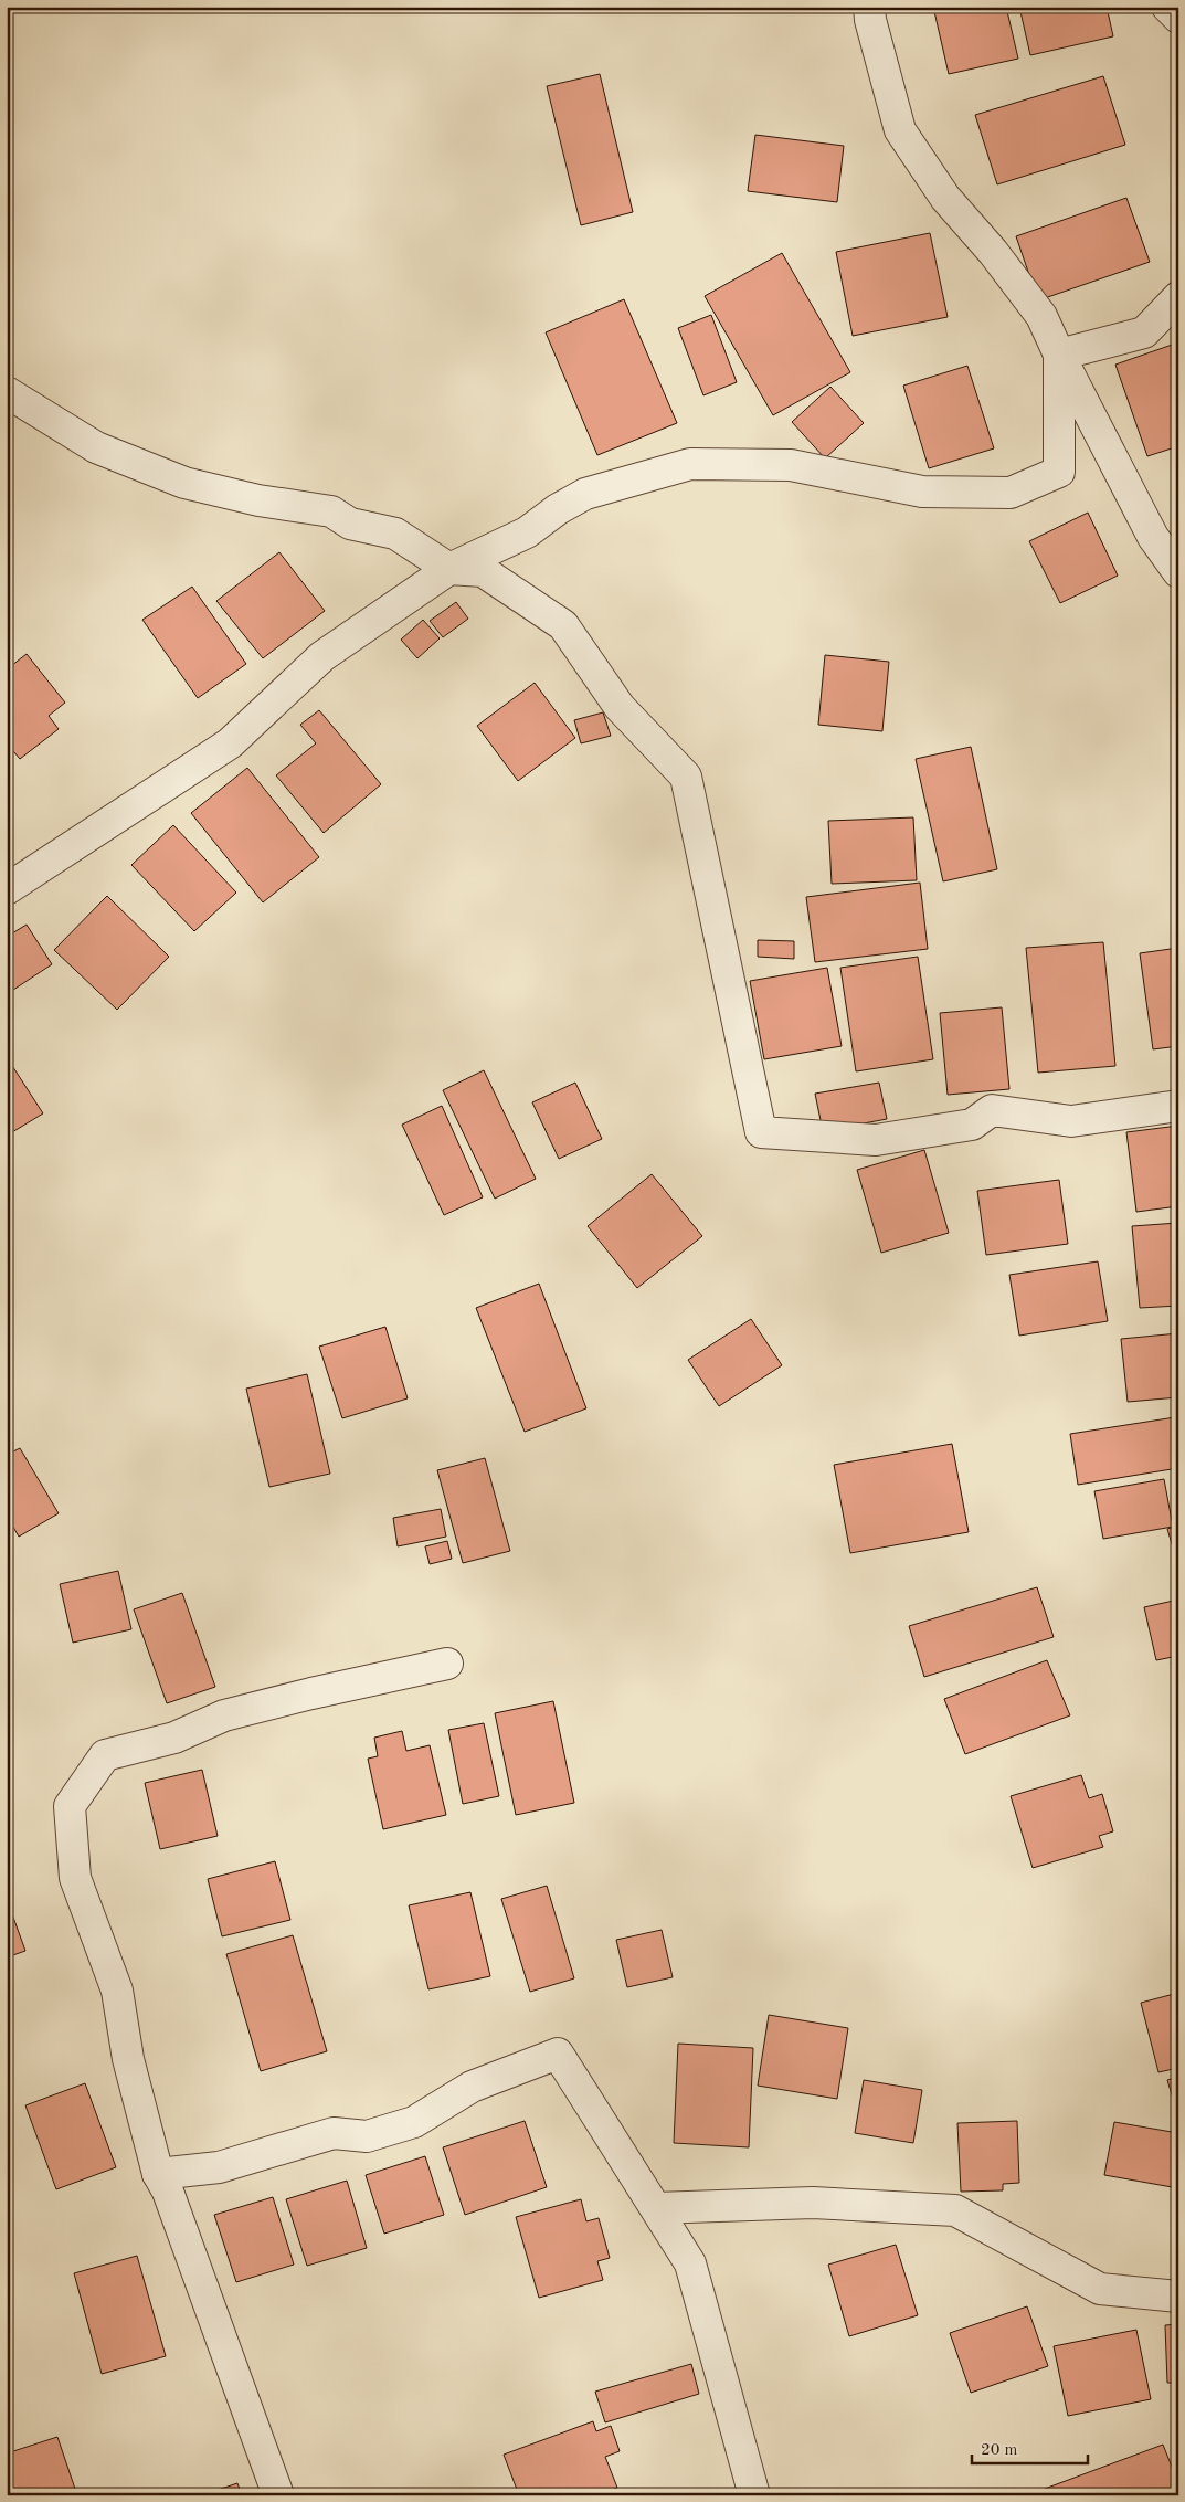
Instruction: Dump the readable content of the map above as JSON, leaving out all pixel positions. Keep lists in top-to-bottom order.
{
  "scale_bar": "20 m"
}
